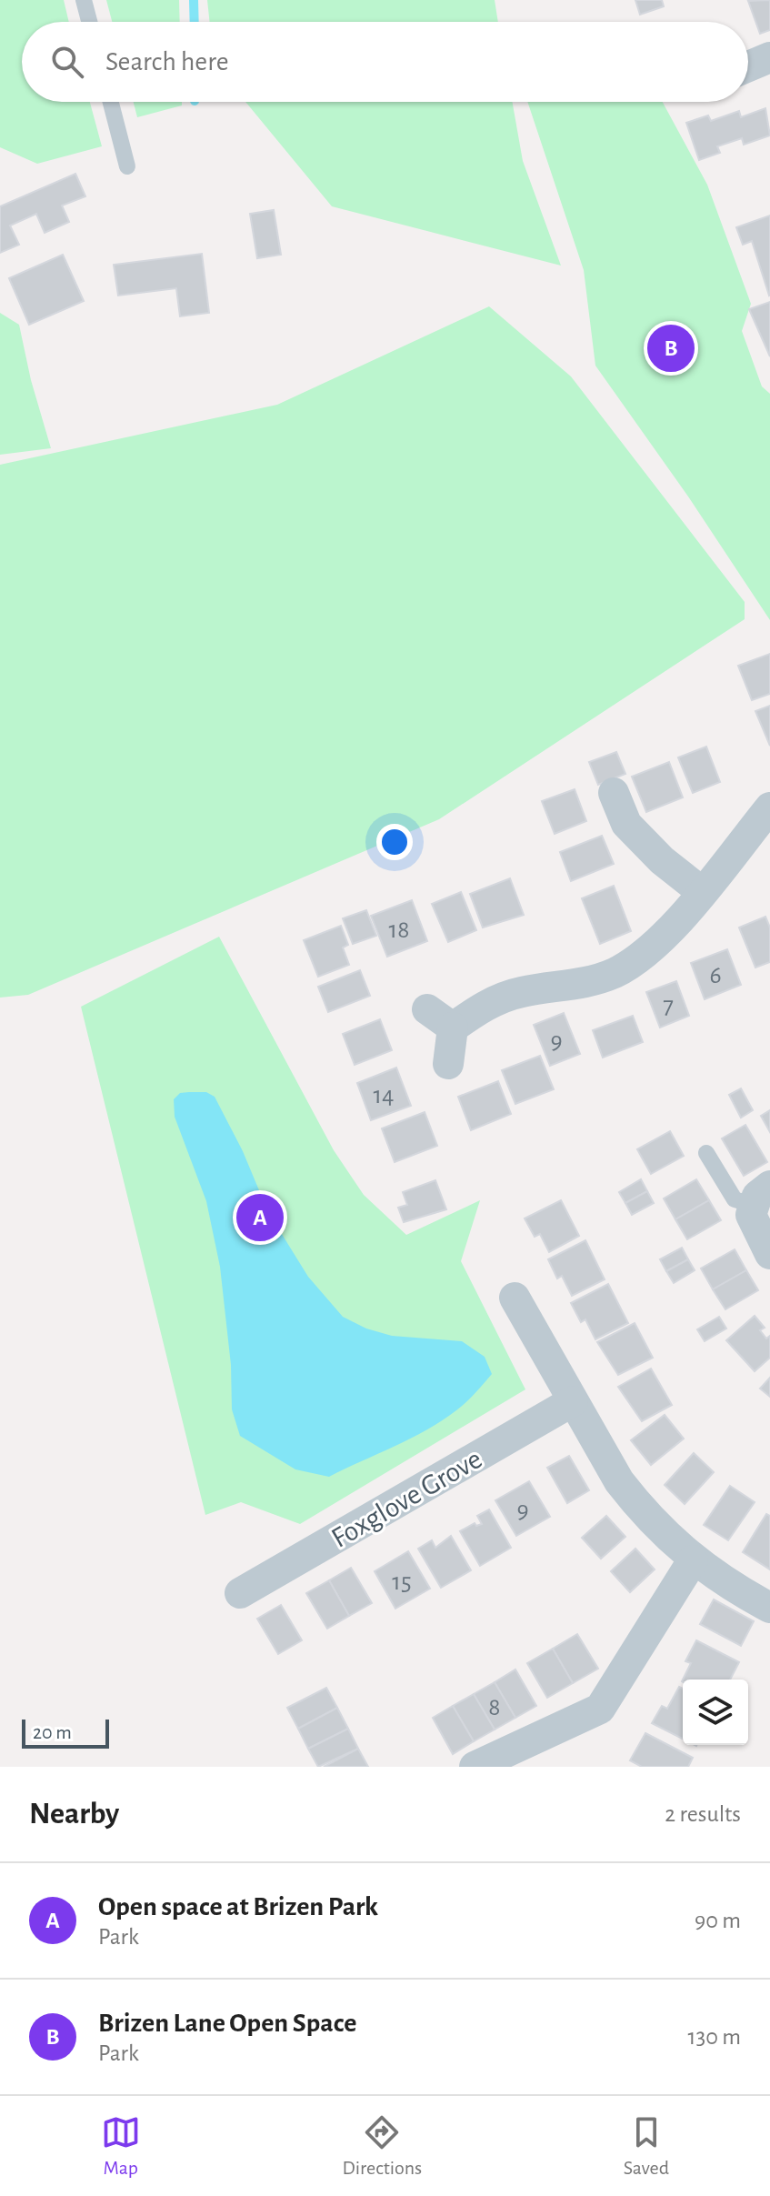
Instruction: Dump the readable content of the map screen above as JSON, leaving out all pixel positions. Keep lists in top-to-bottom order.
{
  "streets": {
    "street": ["Foxglove Grove"]
  },
  "house_numbers": [
    "18",
    "6",
    "7",
    "9",
    "14",
    "9",
    "15",
    "8"
  ],
  "scale_bar": "20 m",
  "page": {
    "search": "Search here",
    "pins": ["B", "A"],
    "scale": "20 m",
    "heading": ["Nearby", "2 results"],
    "list": [
      {
        "mark": "A",
        "name": "Open space at Brizen Park",
        "note": "Park",
        "value": "90 m"
      },
      {
        "mark": "B",
        "name": "Brizen Lane Open Space",
        "note": "Park",
        "value": "130 m"
      }
    ],
    "nav": ["Map", "Directions", "Saved"]
  }
}
